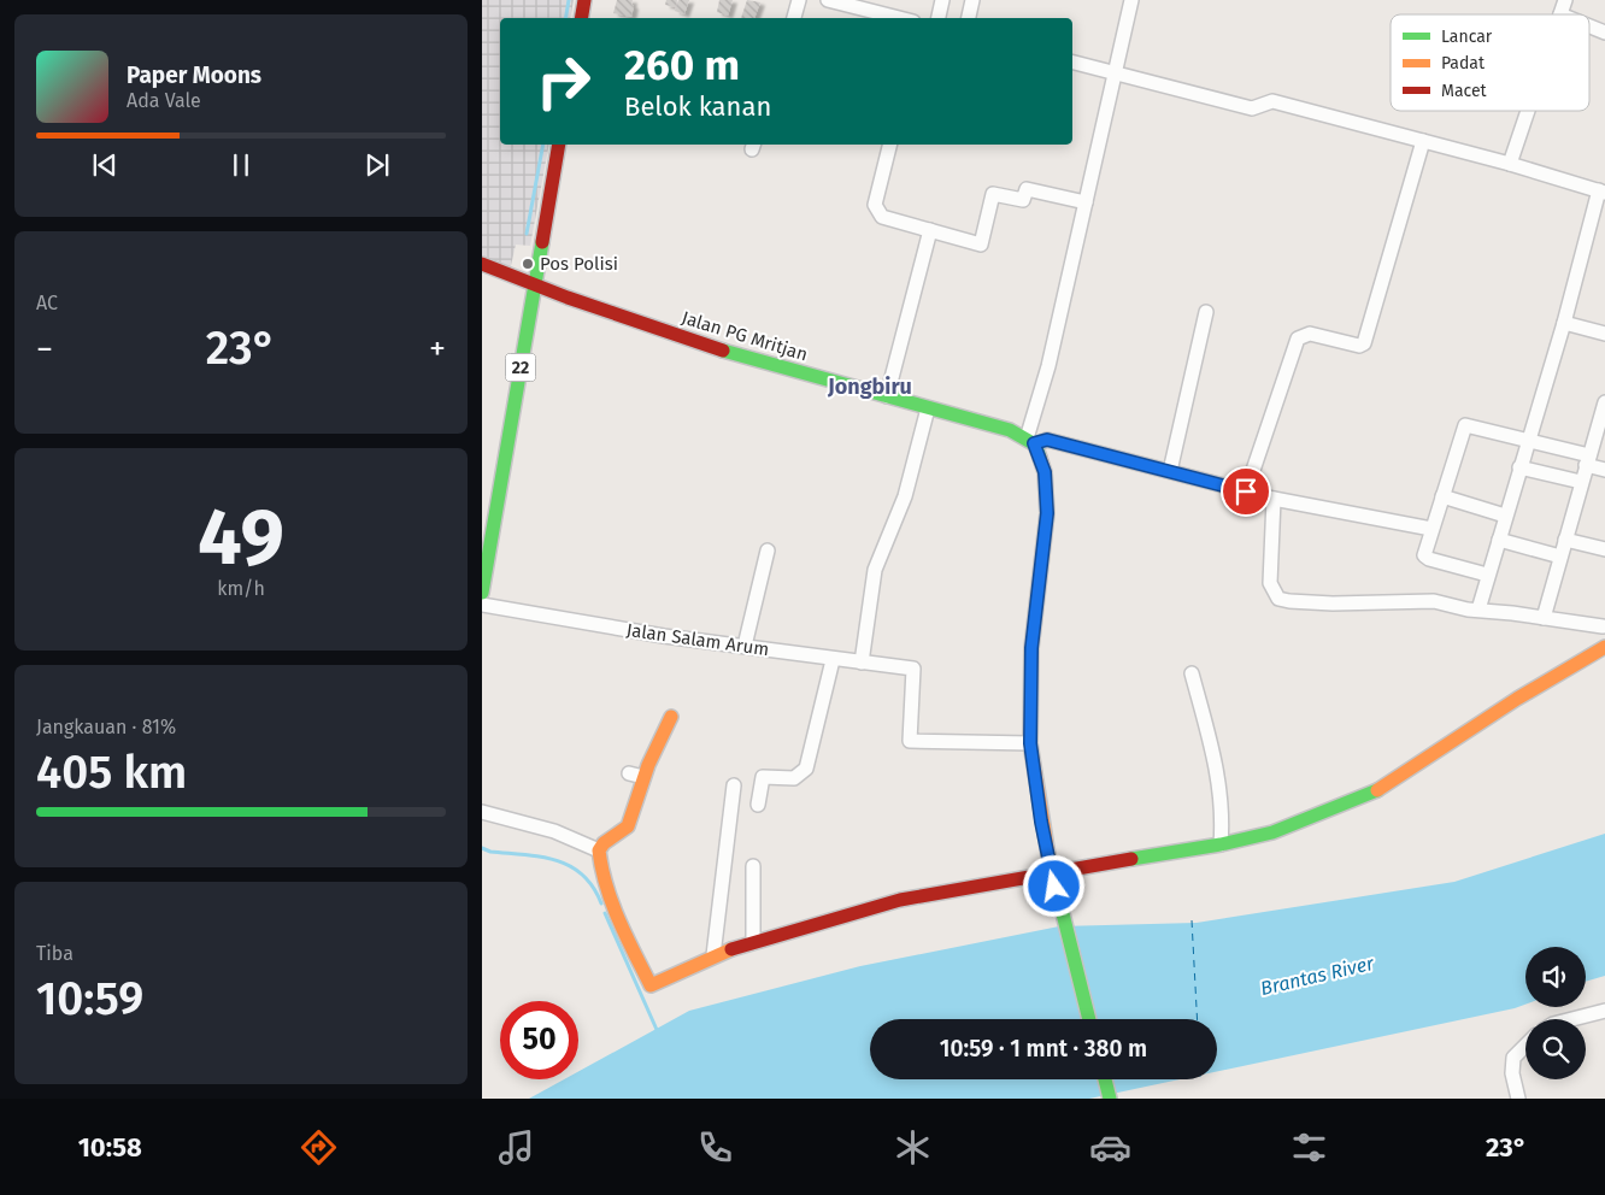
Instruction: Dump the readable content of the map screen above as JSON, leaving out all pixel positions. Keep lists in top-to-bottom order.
{
  "streets": {
    "main road": ["Jalan PG Mritjan", "22"],
    "street": ["Jalan Salam Arum"]
  },
  "crossings": [
    ["Jalan PG Mritjan", "22"]
  ],
  "districts": ["Jongbiru"],
  "water": ["Brantas River"],
  "places": ["Pos Polisi"],
  "legend": ["Lancar", "Padat", "Macet"],
  "page": {
    "turn": ["260 m", "Belok kanan"],
    "song": ["Paper Moons", "Ada Vale"],
    "tile": [
      "AC",
      ["49", "km/h"],
      ["Jangkauan · 81%", "405 km"],
      ["Tiba", "10:59"]
    ],
    "heat": ["−", "23°", "+"],
    "limit": "50",
    "trip": "10:59 · 1 mnt · 380 m",
    "tabs": ["10:58", "23°"]
  }
}
